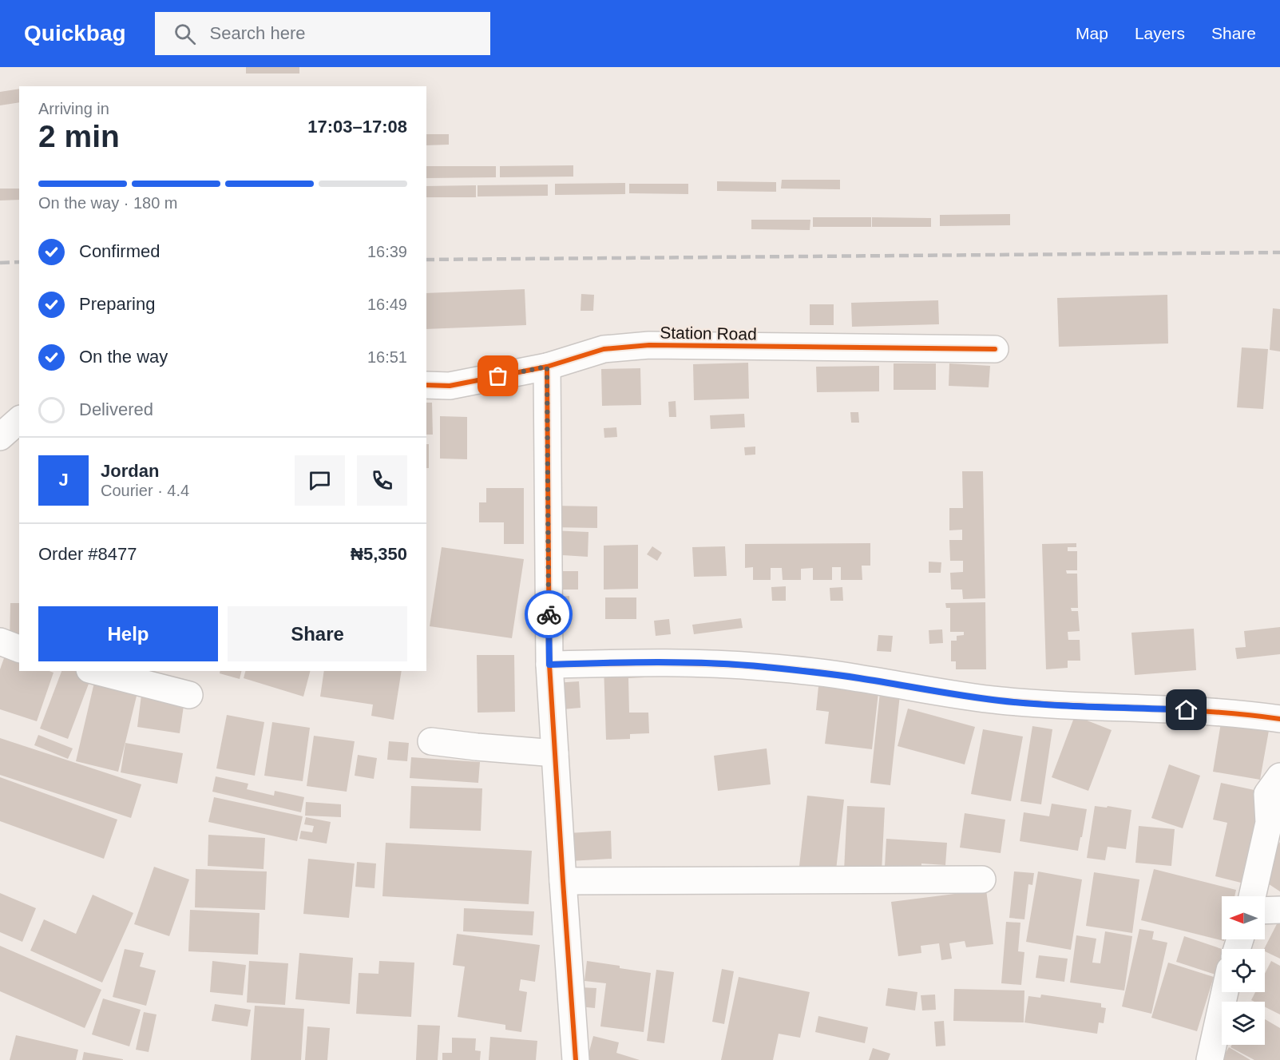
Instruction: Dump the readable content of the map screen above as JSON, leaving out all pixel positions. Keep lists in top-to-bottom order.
{
  "streets": {
    "street": ["Station Road"]
  },
  "north": "left",
  "page": {
    "header": "Quickbag",
    "search": "Search here",
    "nav": ["Map", "Layers", "Share"],
    "heading": ["2 min", "Arriving in", "17:03–17:08"],
    "panel": [
      "Jordan",
      "Courier · 4.4",
      "Order #8477",
      "₦5,350"
    ],
    "bar": "On the way · 180 m",
    "list": [
      ["Confirmed", "16:39"],
      ["Preparing", "16:49"],
      ["On the way", "16:51"],
      "Delivered"
    ],
    "round": "J",
    "buttons": ["Help", "Share"]
  }
}
